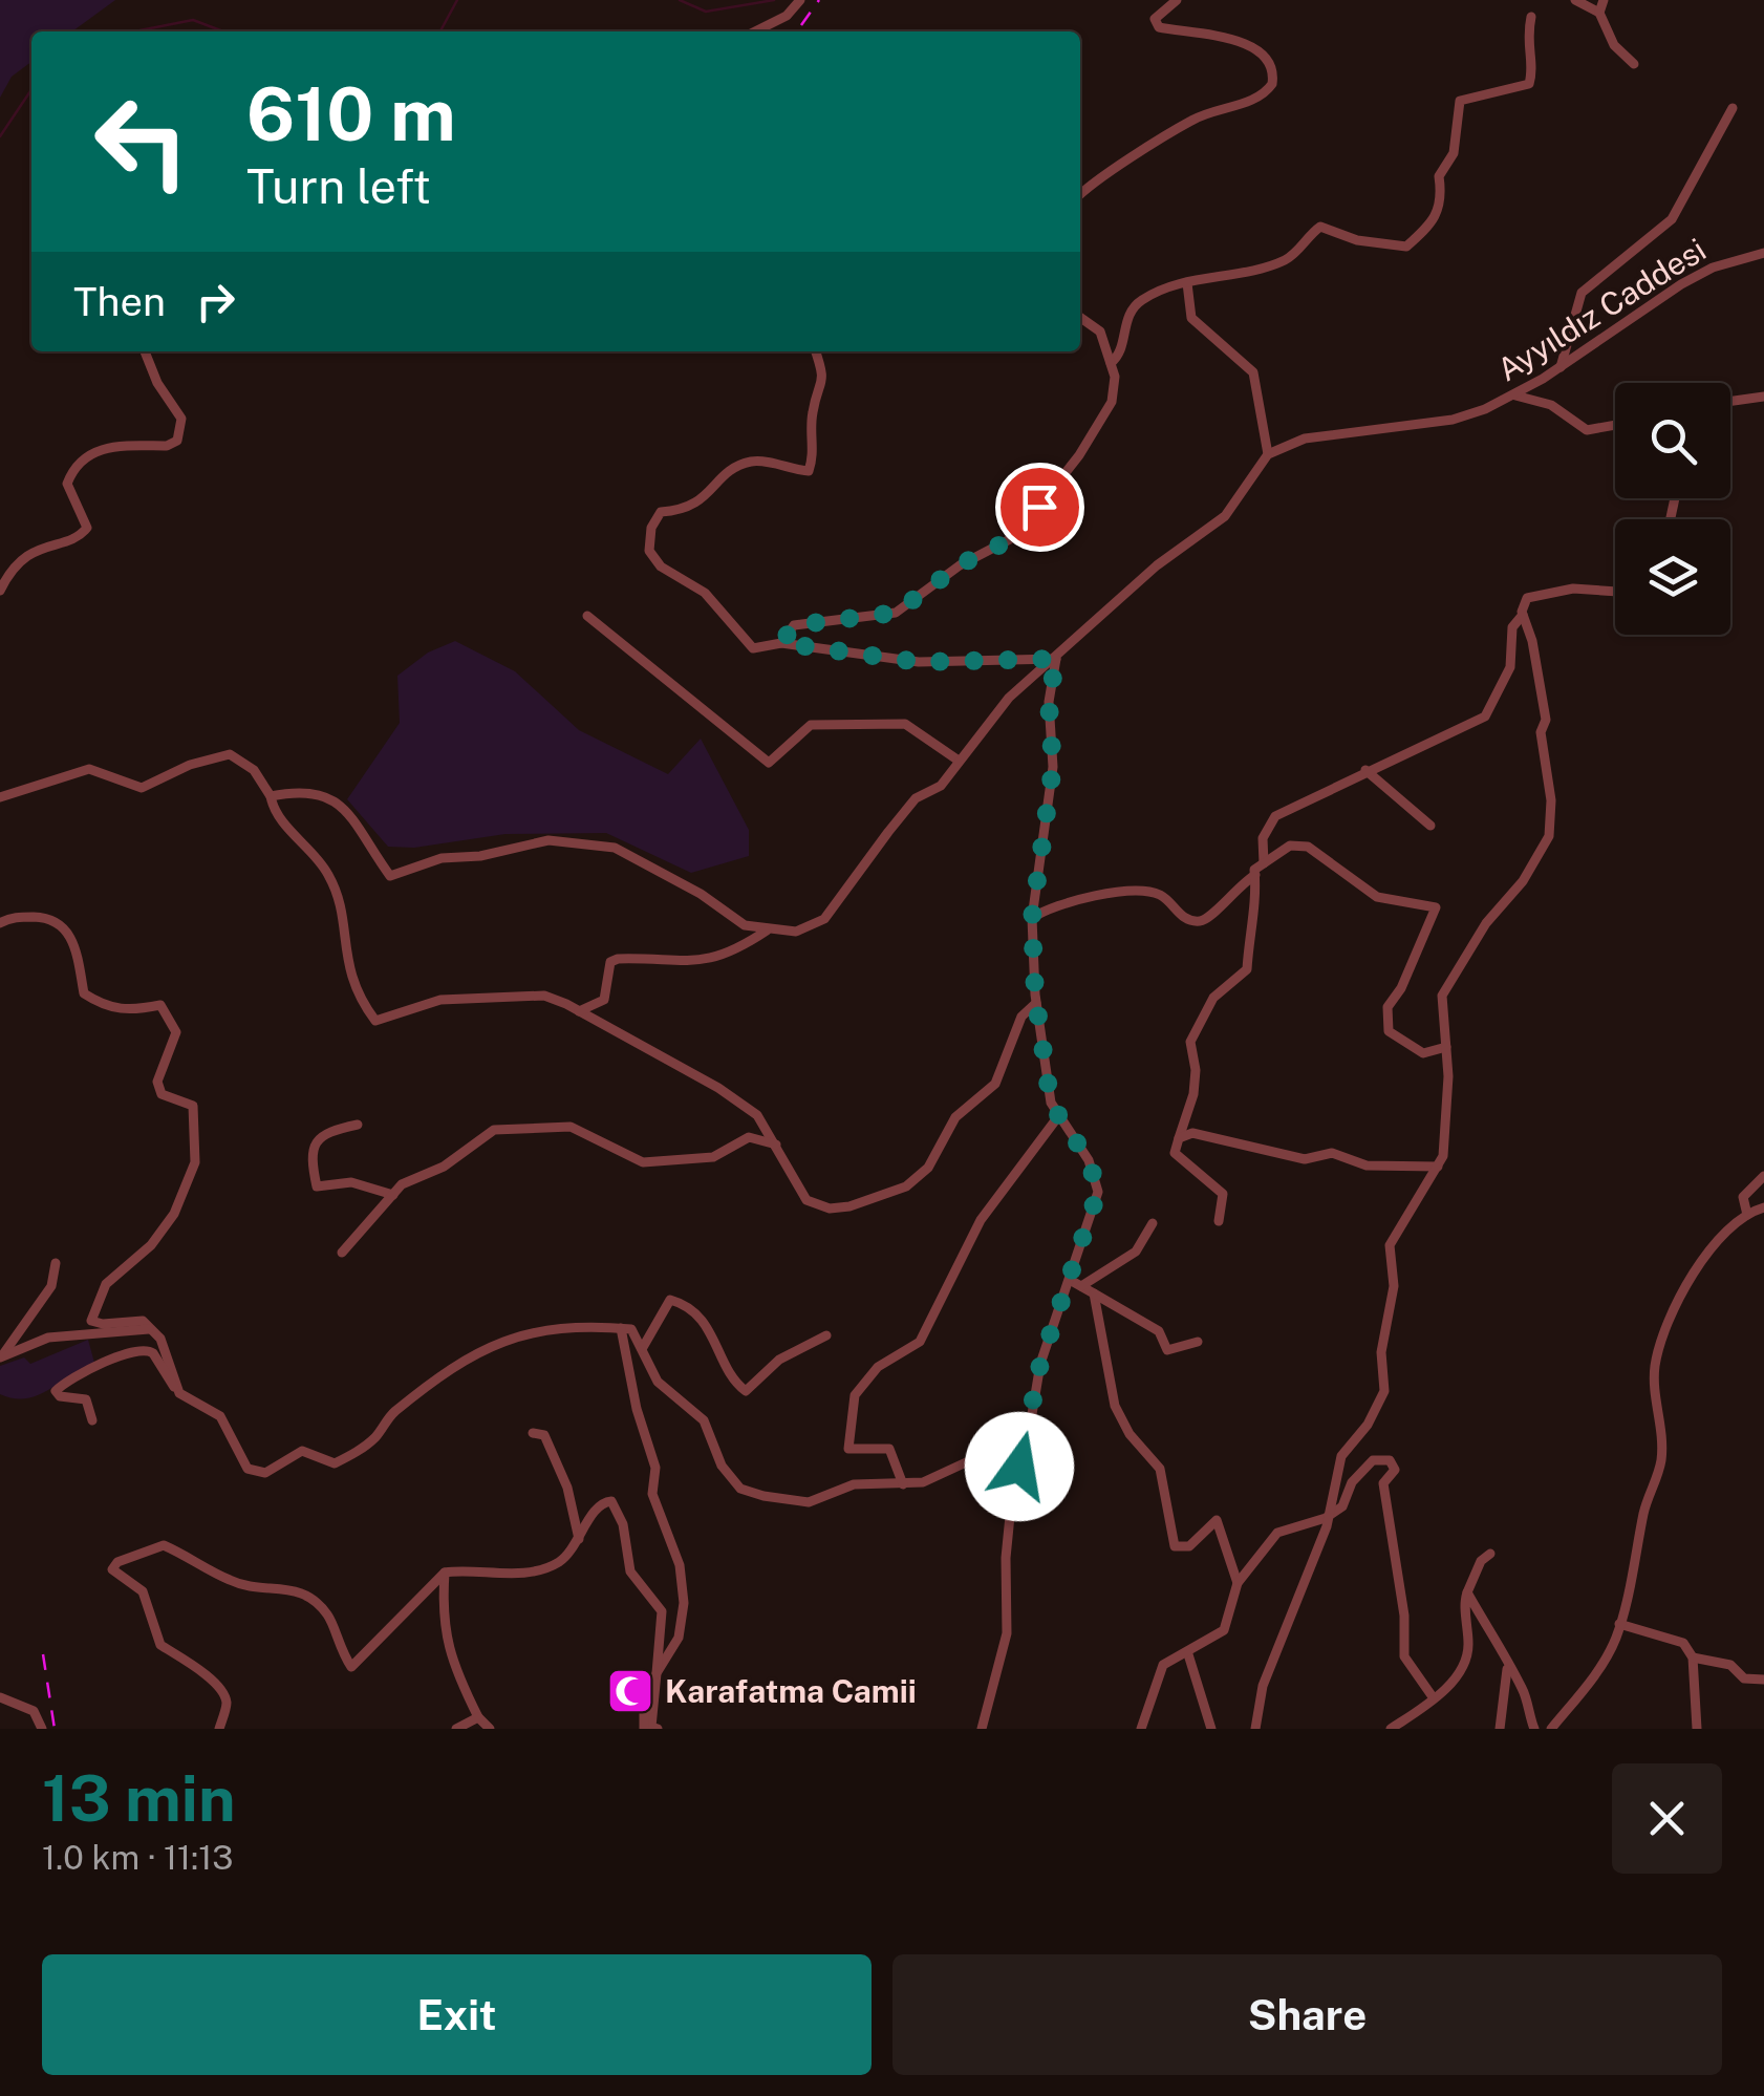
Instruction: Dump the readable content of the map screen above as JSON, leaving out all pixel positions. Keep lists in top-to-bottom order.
{
  "streets": {
    "street": ["Ayyıldız Caddesi"]
  },
  "places": {
    "mosque": ["Karafatma Camii"]
  },
  "page": {
    "turn": ["610 m", "Turn left"],
    "then": "Then",
    "heading": ["13 min", "1.0 km · 11:13"],
    "buttons": ["Exit", "Share"]
  }
}
